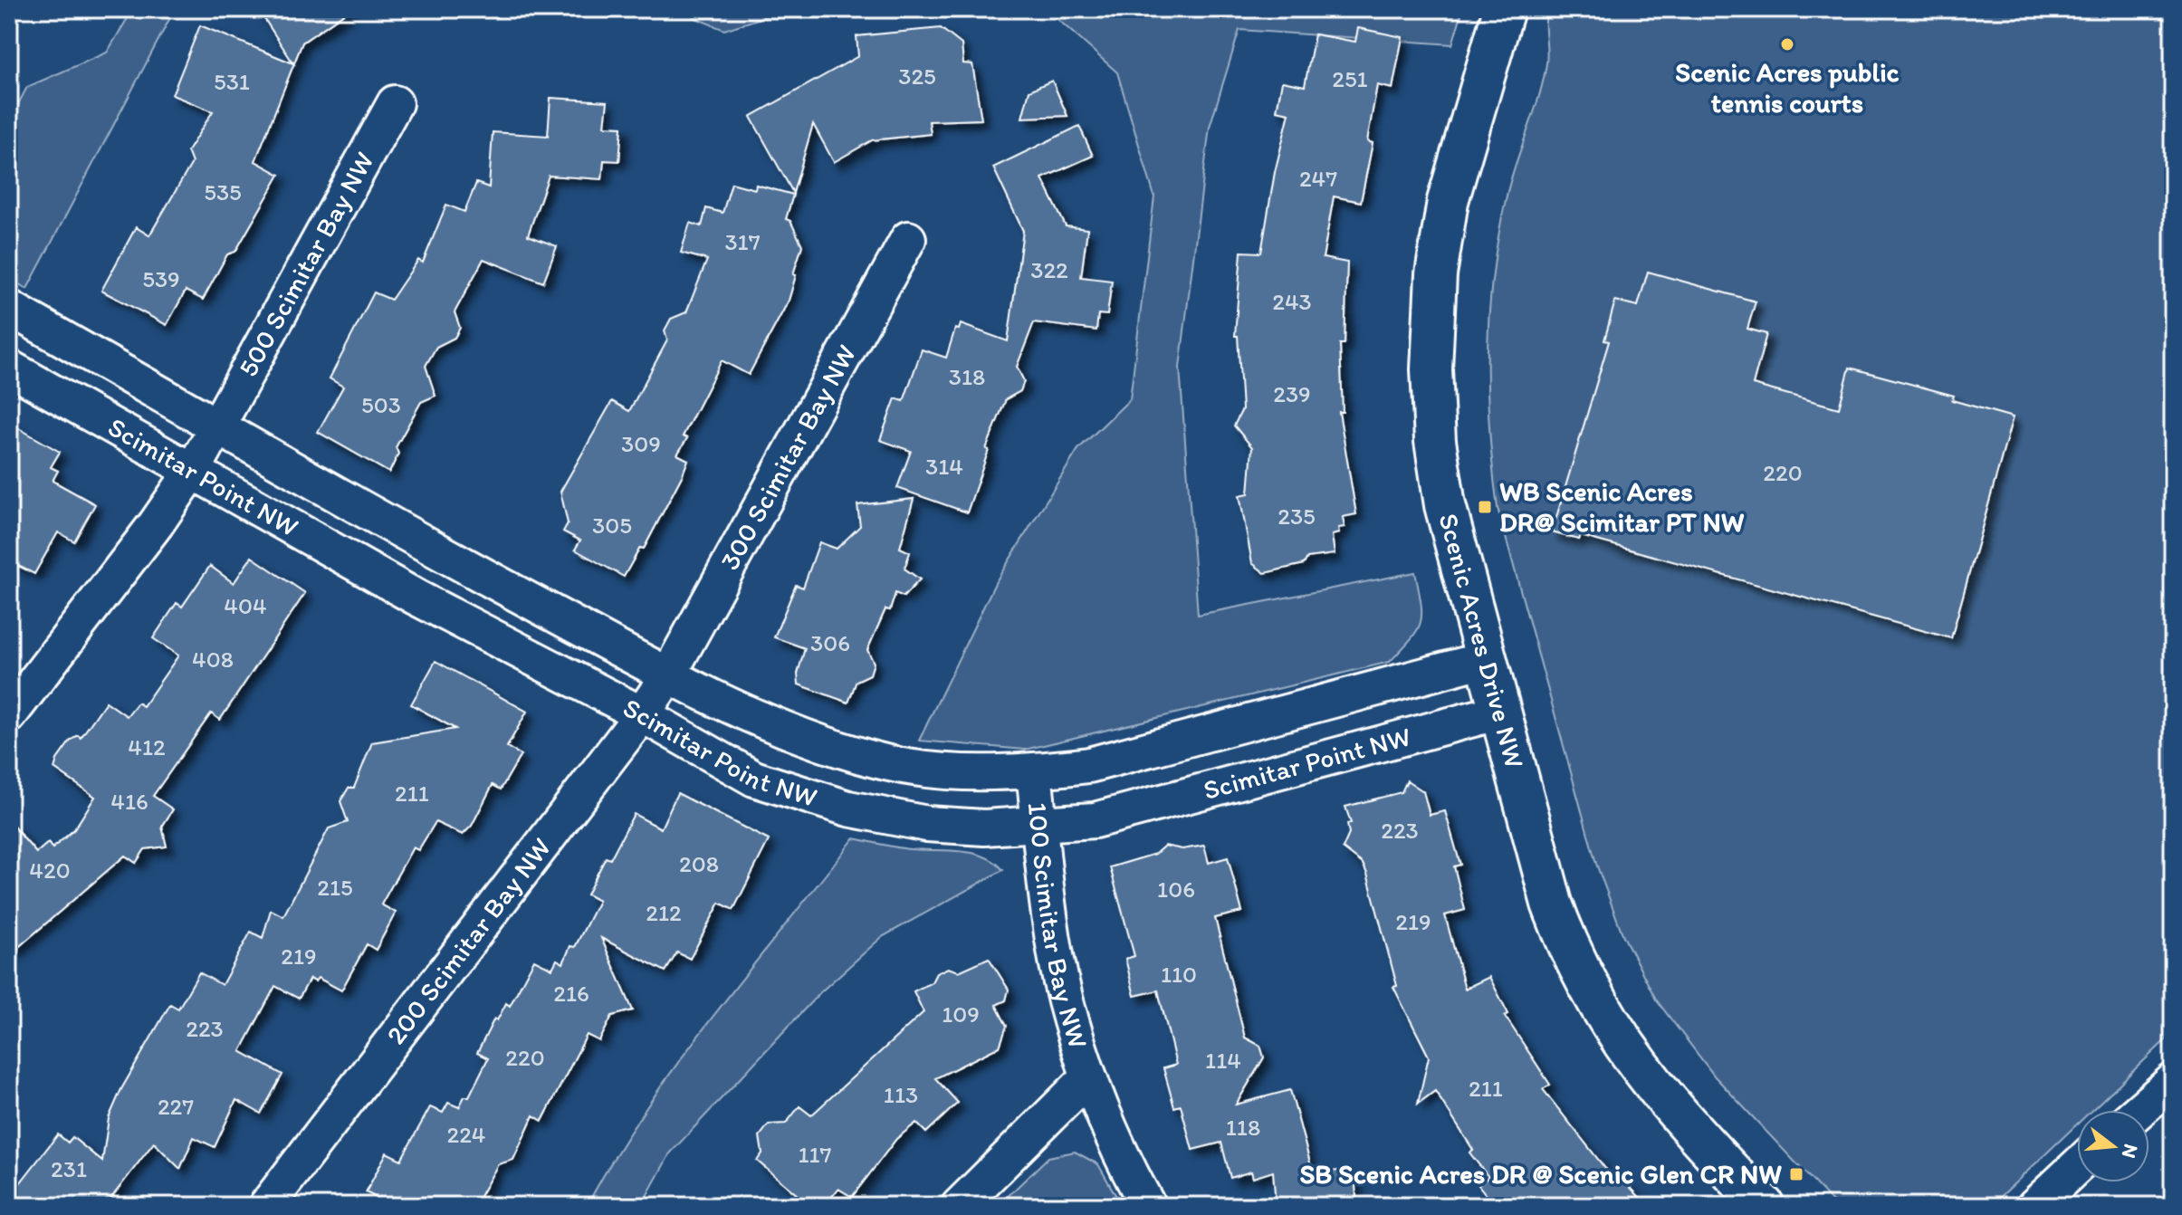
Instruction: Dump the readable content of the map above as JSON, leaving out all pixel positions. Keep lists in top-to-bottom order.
{
  "streets": {
    "street": [
      "500 Scimitar Bay NW",
      "300 Scimitar Bay NW",
      "Scimitar Point NW",
      "Scenic Acres Drive NW",
      "100 Scimitar Bay NW",
      "200 Scimitar Bay NW"
    ]
  },
  "crossings": [
    ["500 Scimitar Bay NW", "Scimitar Point NW"],
    ["300 Scimitar Bay NW", "Scimitar Point NW"],
    ["300 Scimitar Bay NW", "200 Scimitar Bay NW"],
    ["Scimitar Point NW", "Scenic Acres Drive NW"],
    ["Scimitar Point NW", "100 Scimitar Bay NW"],
    ["Scimitar Point NW", "200 Scimitar Bay NW"]
  ],
  "places": {
    "other": ["Scenic Acres public tennis courts"],
    "transit": ["WB Scenic Acres DR@ Scimitar PT NW", "SB Scenic Acres DR @ Scenic Glen CR NW"]
  },
  "house_numbers": [
    "325",
    "251",
    "531",
    "247",
    "535",
    "317",
    "322",
    "539",
    "243",
    "318",
    "239",
    "503",
    "309",
    "314",
    "220",
    "235",
    "305",
    "404",
    "306",
    "408",
    "412",
    "211",
    "416",
    "223",
    "208",
    "420",
    "215",
    "106",
    "212",
    "219",
    "219",
    "110",
    "216",
    "109",
    "223",
    "220",
    "114",
    "211",
    "113",
    "227",
    "118",
    "224",
    "117",
    "231"
  ],
  "north": "right"
}
